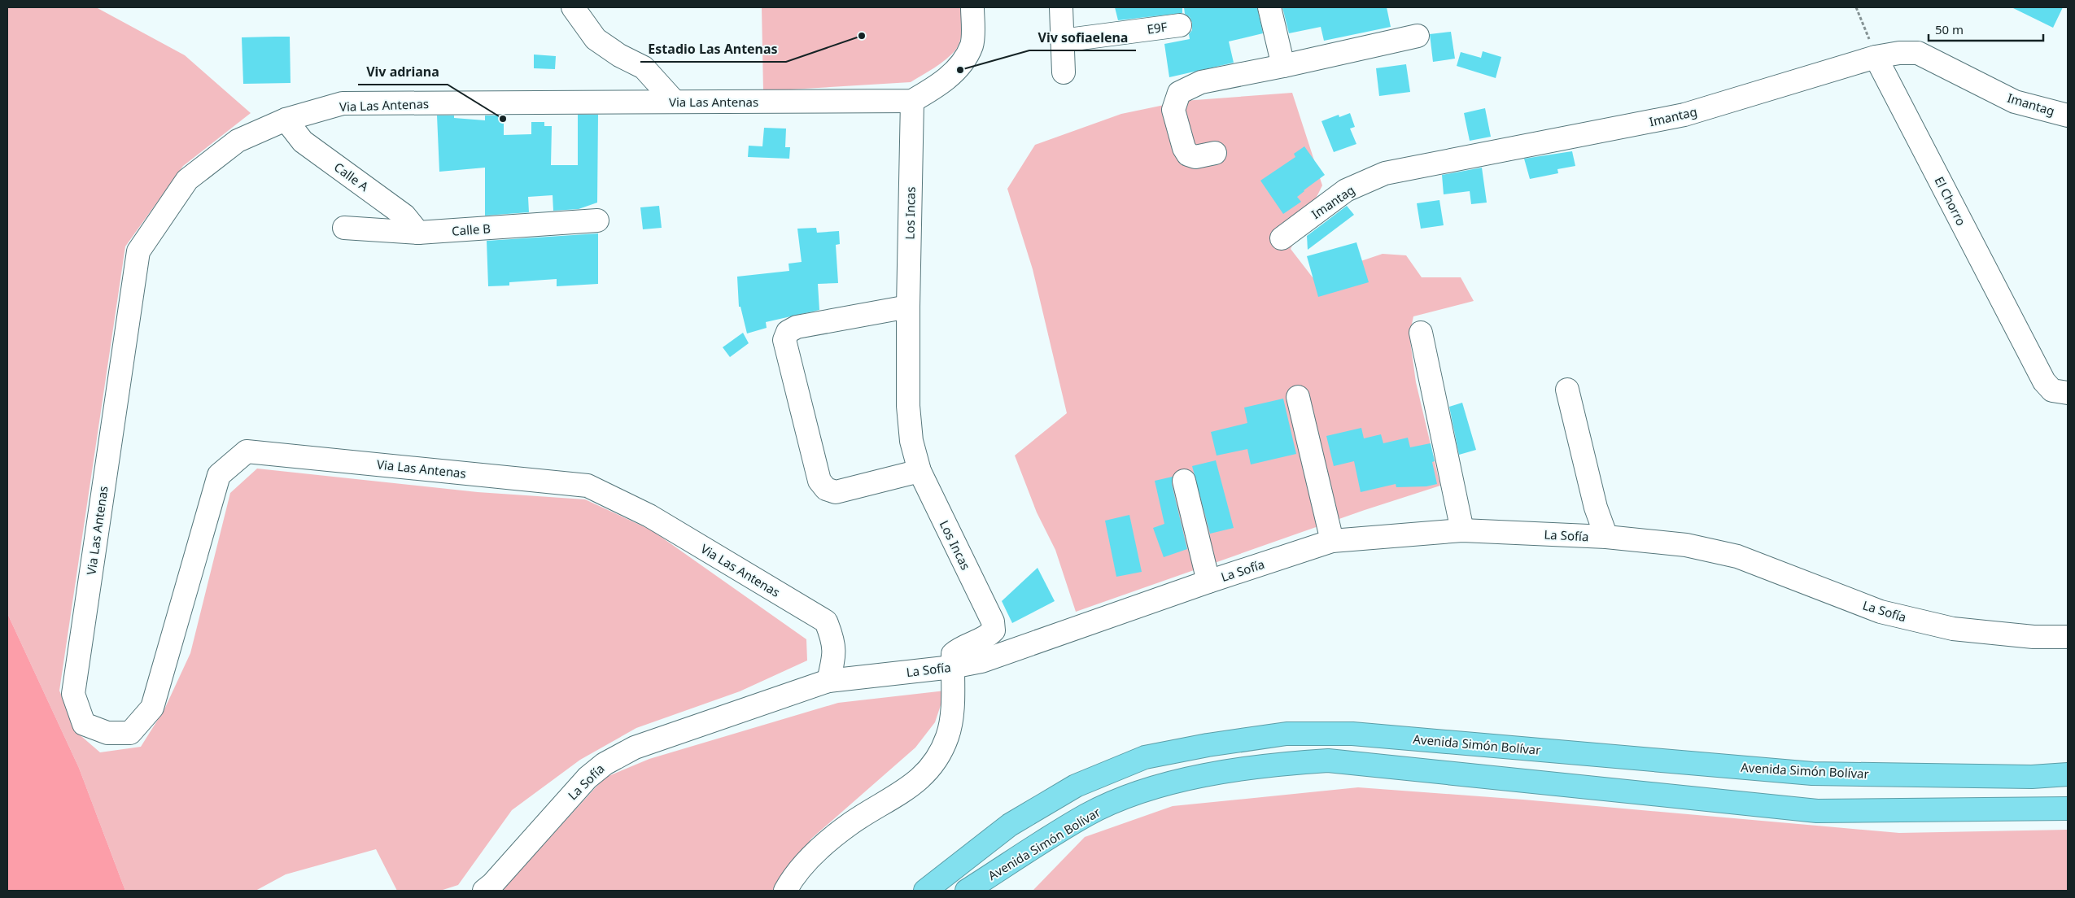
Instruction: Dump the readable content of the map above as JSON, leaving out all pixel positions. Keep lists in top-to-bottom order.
{
  "streets": {
    "highway": ["Avenida Simón Bolívar"],
    "street": [
      "E9F",
      "Via Las Antenas",
      "Imantag",
      "Calle A",
      "El Chorro",
      "Los Incas",
      "Calle B",
      "La Sofía"
    ]
  },
  "crossings": [
    ["Via Las Antenas", "Calle A"],
    ["Via Las Antenas", "Los Incas"],
    ["Via Las Antenas", "La Sofía"],
    ["Imantag", "El Chorro"],
    ["Calle A", "Calle B"],
    ["Los Incas", "La Sofía"]
  ],
  "places": ["Estadio Las Antenas", "Viv sofiaelena", "Viv adriana"],
  "scale_bar": "50 m"
}
